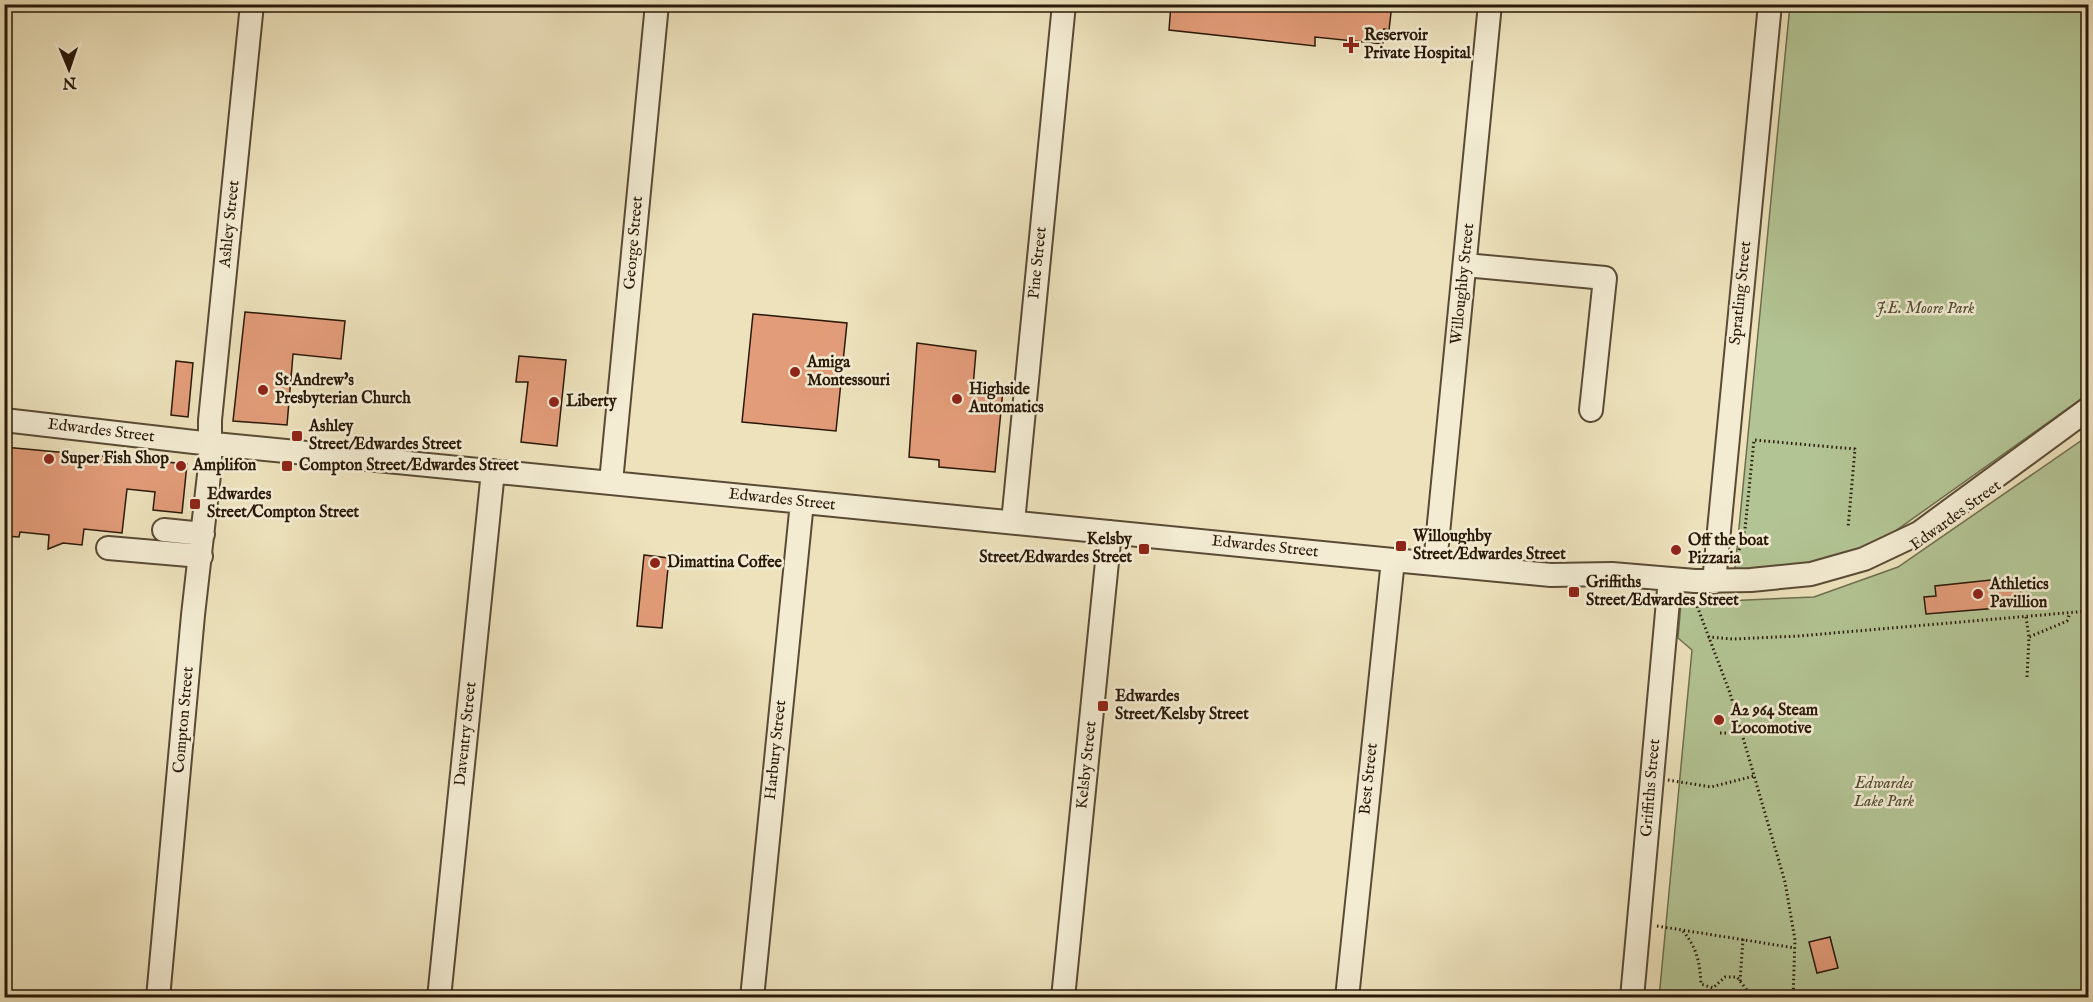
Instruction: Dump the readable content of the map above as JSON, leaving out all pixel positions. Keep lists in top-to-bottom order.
{
  "streets": {
    "street": [
      "Ashley Street",
      "George Street",
      "Pine Street",
      "Willoughby Street",
      "Spratling Street",
      "Edwardes Street",
      "Compton Street",
      "Daventry Street",
      "Harbury Street",
      "Kelsby Street",
      "Best Street",
      "Griffiths Street"
    ]
  },
  "crossings": [
    ["Ashley Street", "Edwardes Street"],
    ["Ashley Street", "Compton Street"],
    ["George Street", "Edwardes Street"],
    ["Pine Street", "Edwardes Street"],
    ["Willoughby Street", "Edwardes Street"],
    ["Spratling Street", "Edwardes Street"],
    ["Edwardes Street", "Compton Street"],
    ["Edwardes Street", "Daventry Street"],
    ["Edwardes Street", "Harbury Street"],
    ["Edwardes Street", "Kelsby Street"],
    ["Edwardes Street", "Best Street"],
    ["Edwardes Street", "Griffiths Street"]
  ],
  "parks": ["J.E. Moore Park", "Edwardes Lake Park"],
  "places": {
    "health": ["Reservoir Private Hospital"],
    "other": [
      "Amiga Montessouri",
      "St Andrew's Presbyterian Church",
      "Highside Automatics",
      "Liberty",
      "Super Fish Shop",
      "Amplifon",
      "Off the boat Pizzaria",
      "Dimattina Coffee",
      "Athletics Pavillion",
      "A2 964 Steam Locomotive"
    ],
    "transit": [
      "Ashley Street/Edwardes Street",
      "Compton Street/Edwardes Street",
      "Edwardes Street/Compton Street",
      "Willoughby Street/Edwardes Street",
      "Kelsby Street/Edwardes Street",
      "Griffiths Street/Edwardes Street",
      "Edwardes Street/Kelsby Street"
    ]
  },
  "north": "bottom"
}
